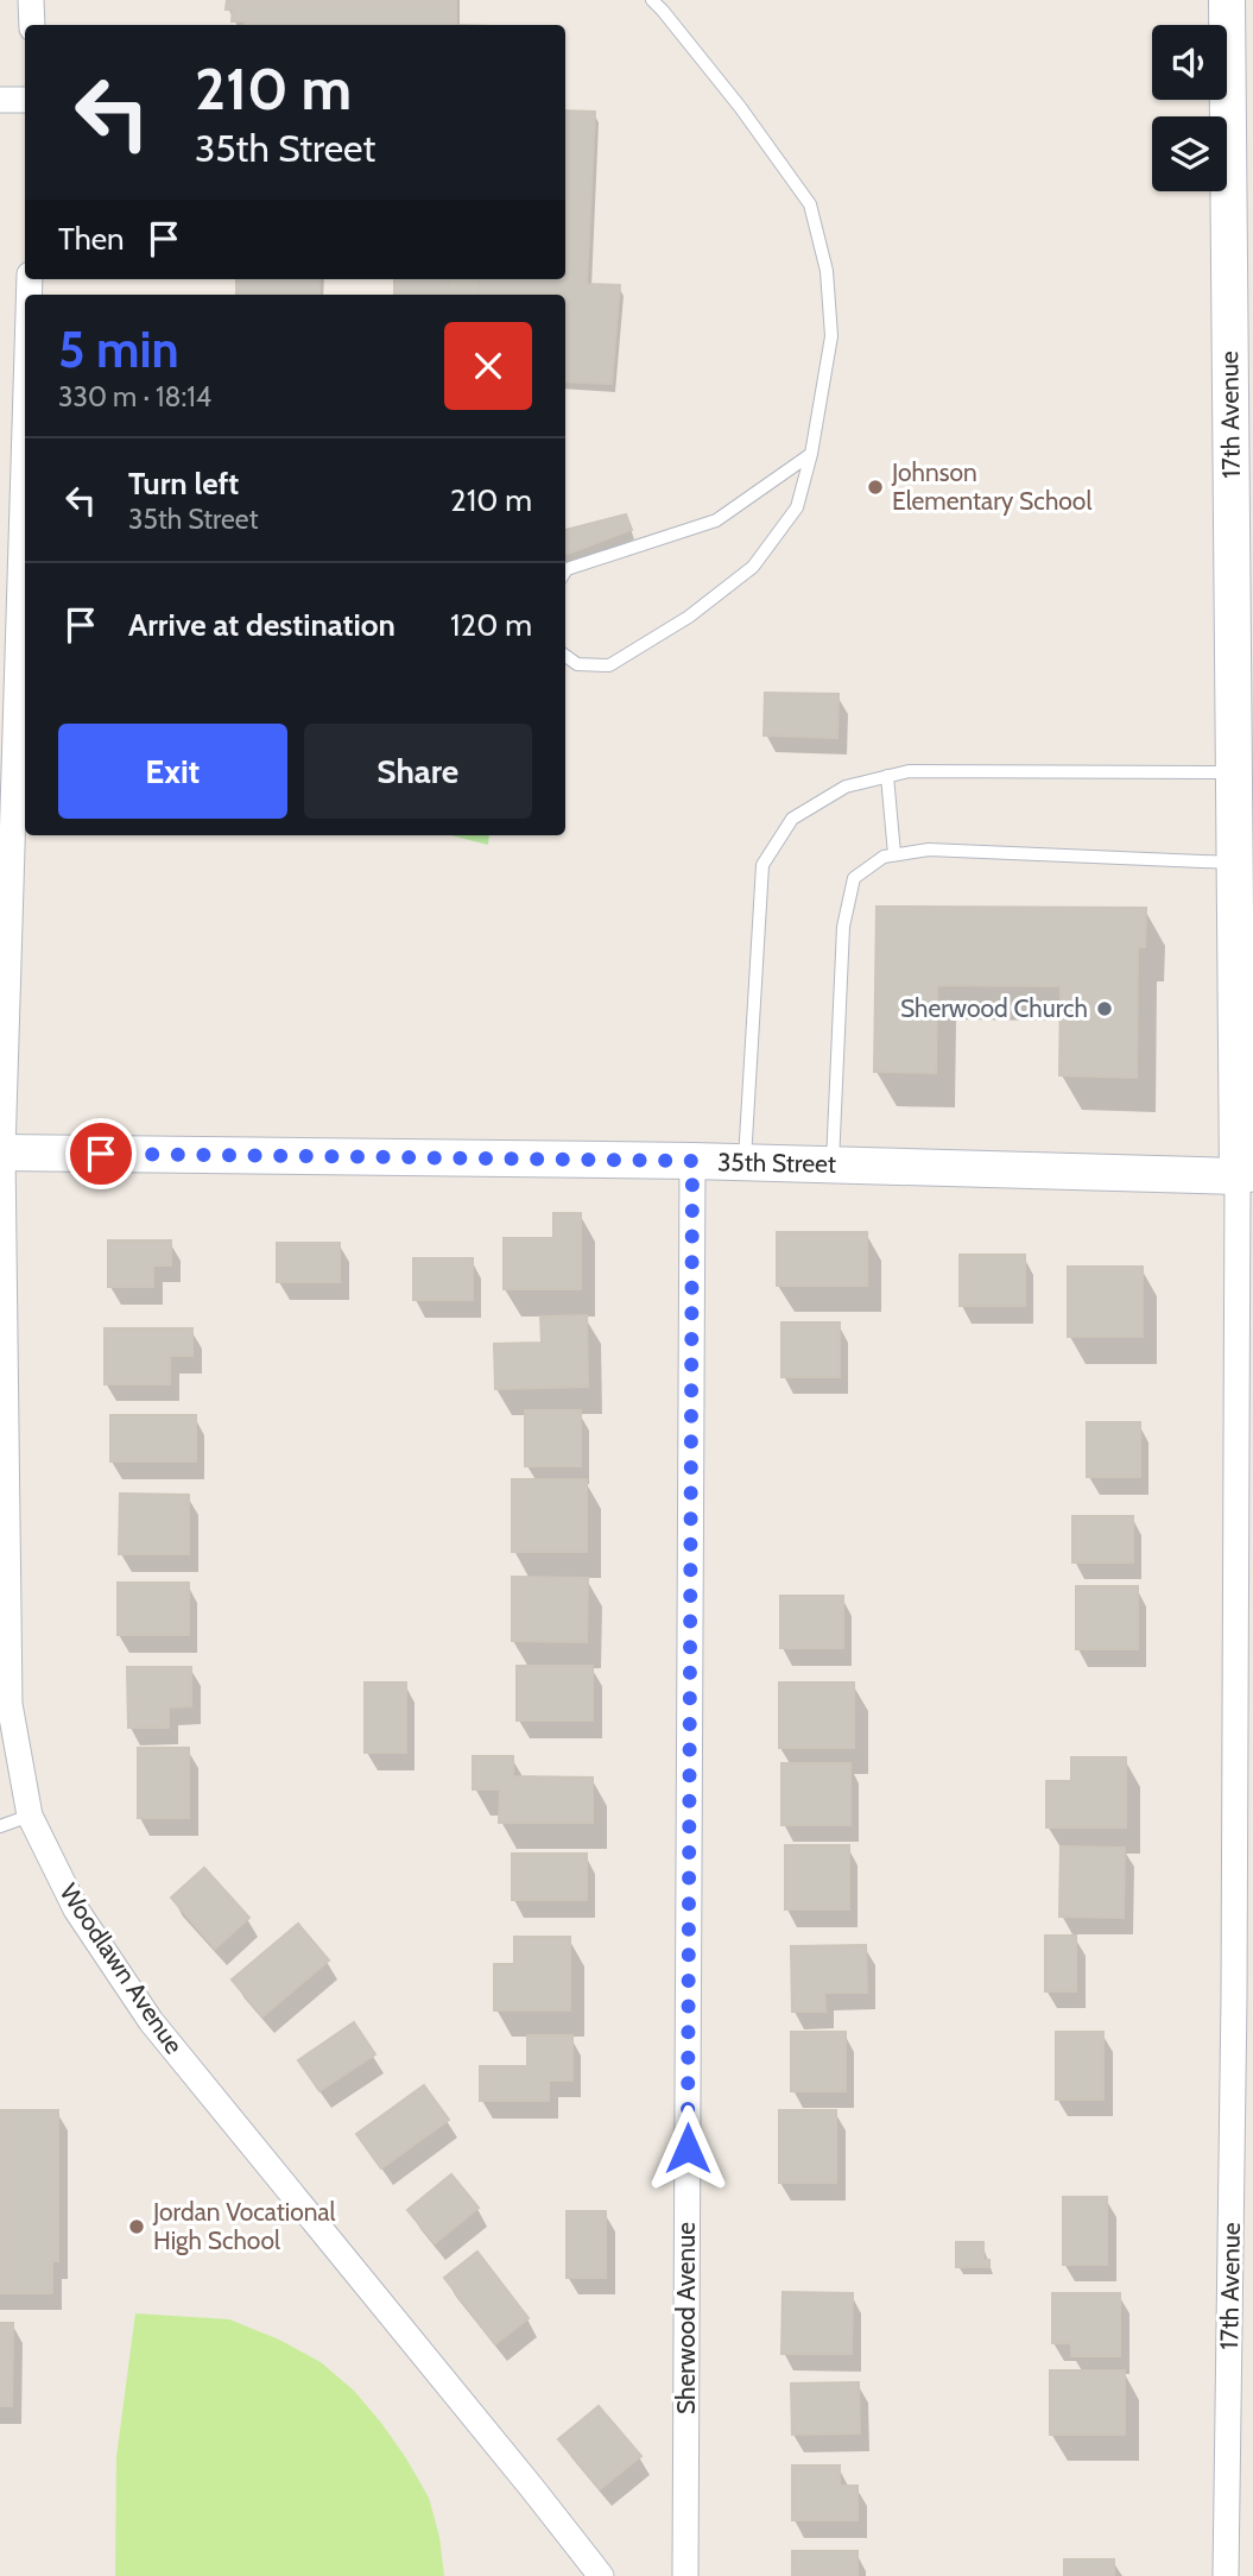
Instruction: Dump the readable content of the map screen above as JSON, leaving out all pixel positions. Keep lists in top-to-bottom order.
{
  "streets": {
    "street": [
      "17th Avenue",
      "35th Street",
      "Woodlawn Avenue",
      "Sherwood Avenue"
    ]
  },
  "crossings": [
    ["17th Avenue", "35th Street"],
    ["35th Street", "Woodlawn Avenue"],
    ["35th Street", "Sherwood Avenue"]
  ],
  "places": ["Johnson Elementary School", "Sherwood Church", "Jordan Vocational High School"],
  "page": {
    "turn": ["210 m", "35th Street"],
    "then": "Then",
    "heading": ["5 min", "330 m · 18:14"],
    "list": [
      {
        "name": "Turn left",
        "note": "35th Street",
        "value": "210 m"
      },
      {
        "name": "Arrive at destination",
        "value": "120 m"
      }
    ],
    "buttons": ["Exit", "Share"]
  }
}
